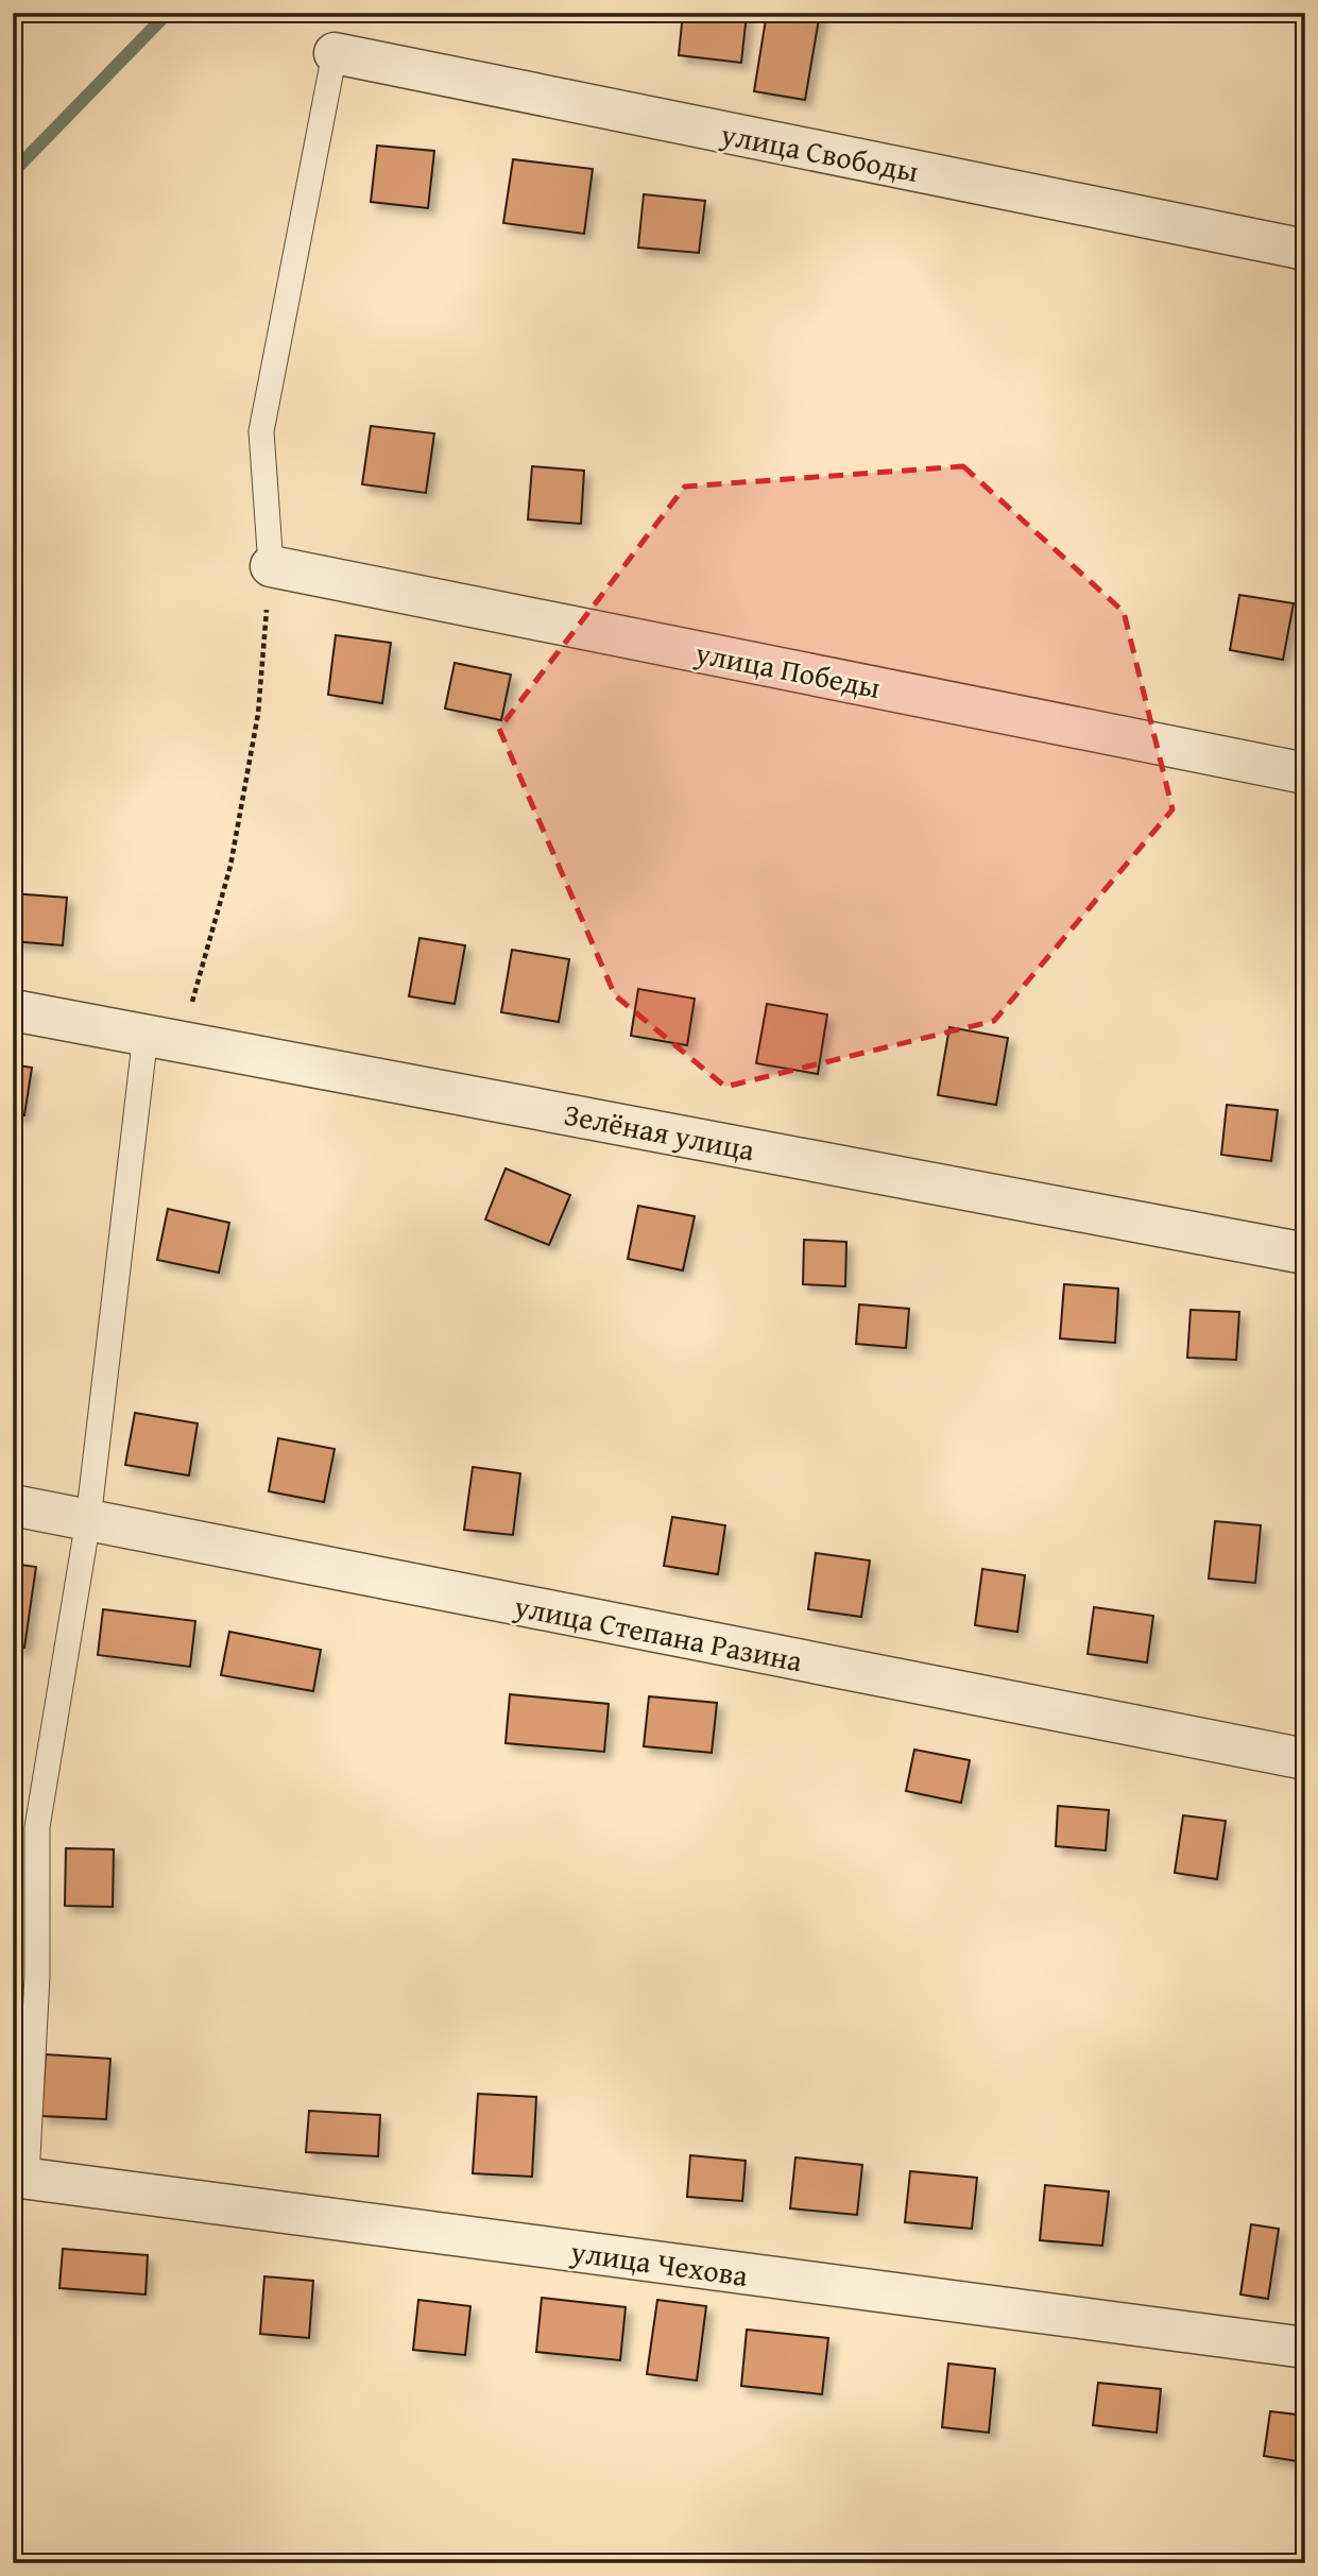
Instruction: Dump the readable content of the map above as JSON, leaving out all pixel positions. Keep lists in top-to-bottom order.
{
  "streets": {
    "street": [
      "улица Свободы",
      "улица Победы",
      "Зелёная улица",
      "улица Степана Разина",
      "улица Чехова"
    ]
  }
}
